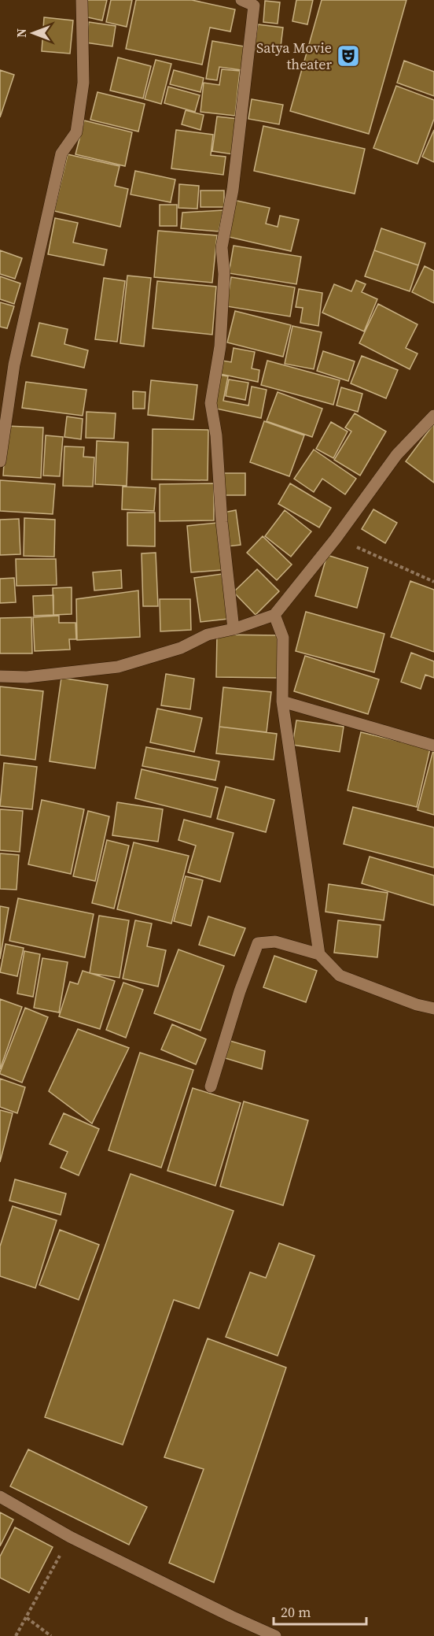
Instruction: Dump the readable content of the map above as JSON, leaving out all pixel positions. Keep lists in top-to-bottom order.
{
  "places": {
    "theatre": ["Satya Movie theater"]
  },
  "scale_bar": "20 m",
  "north": "left"
}
